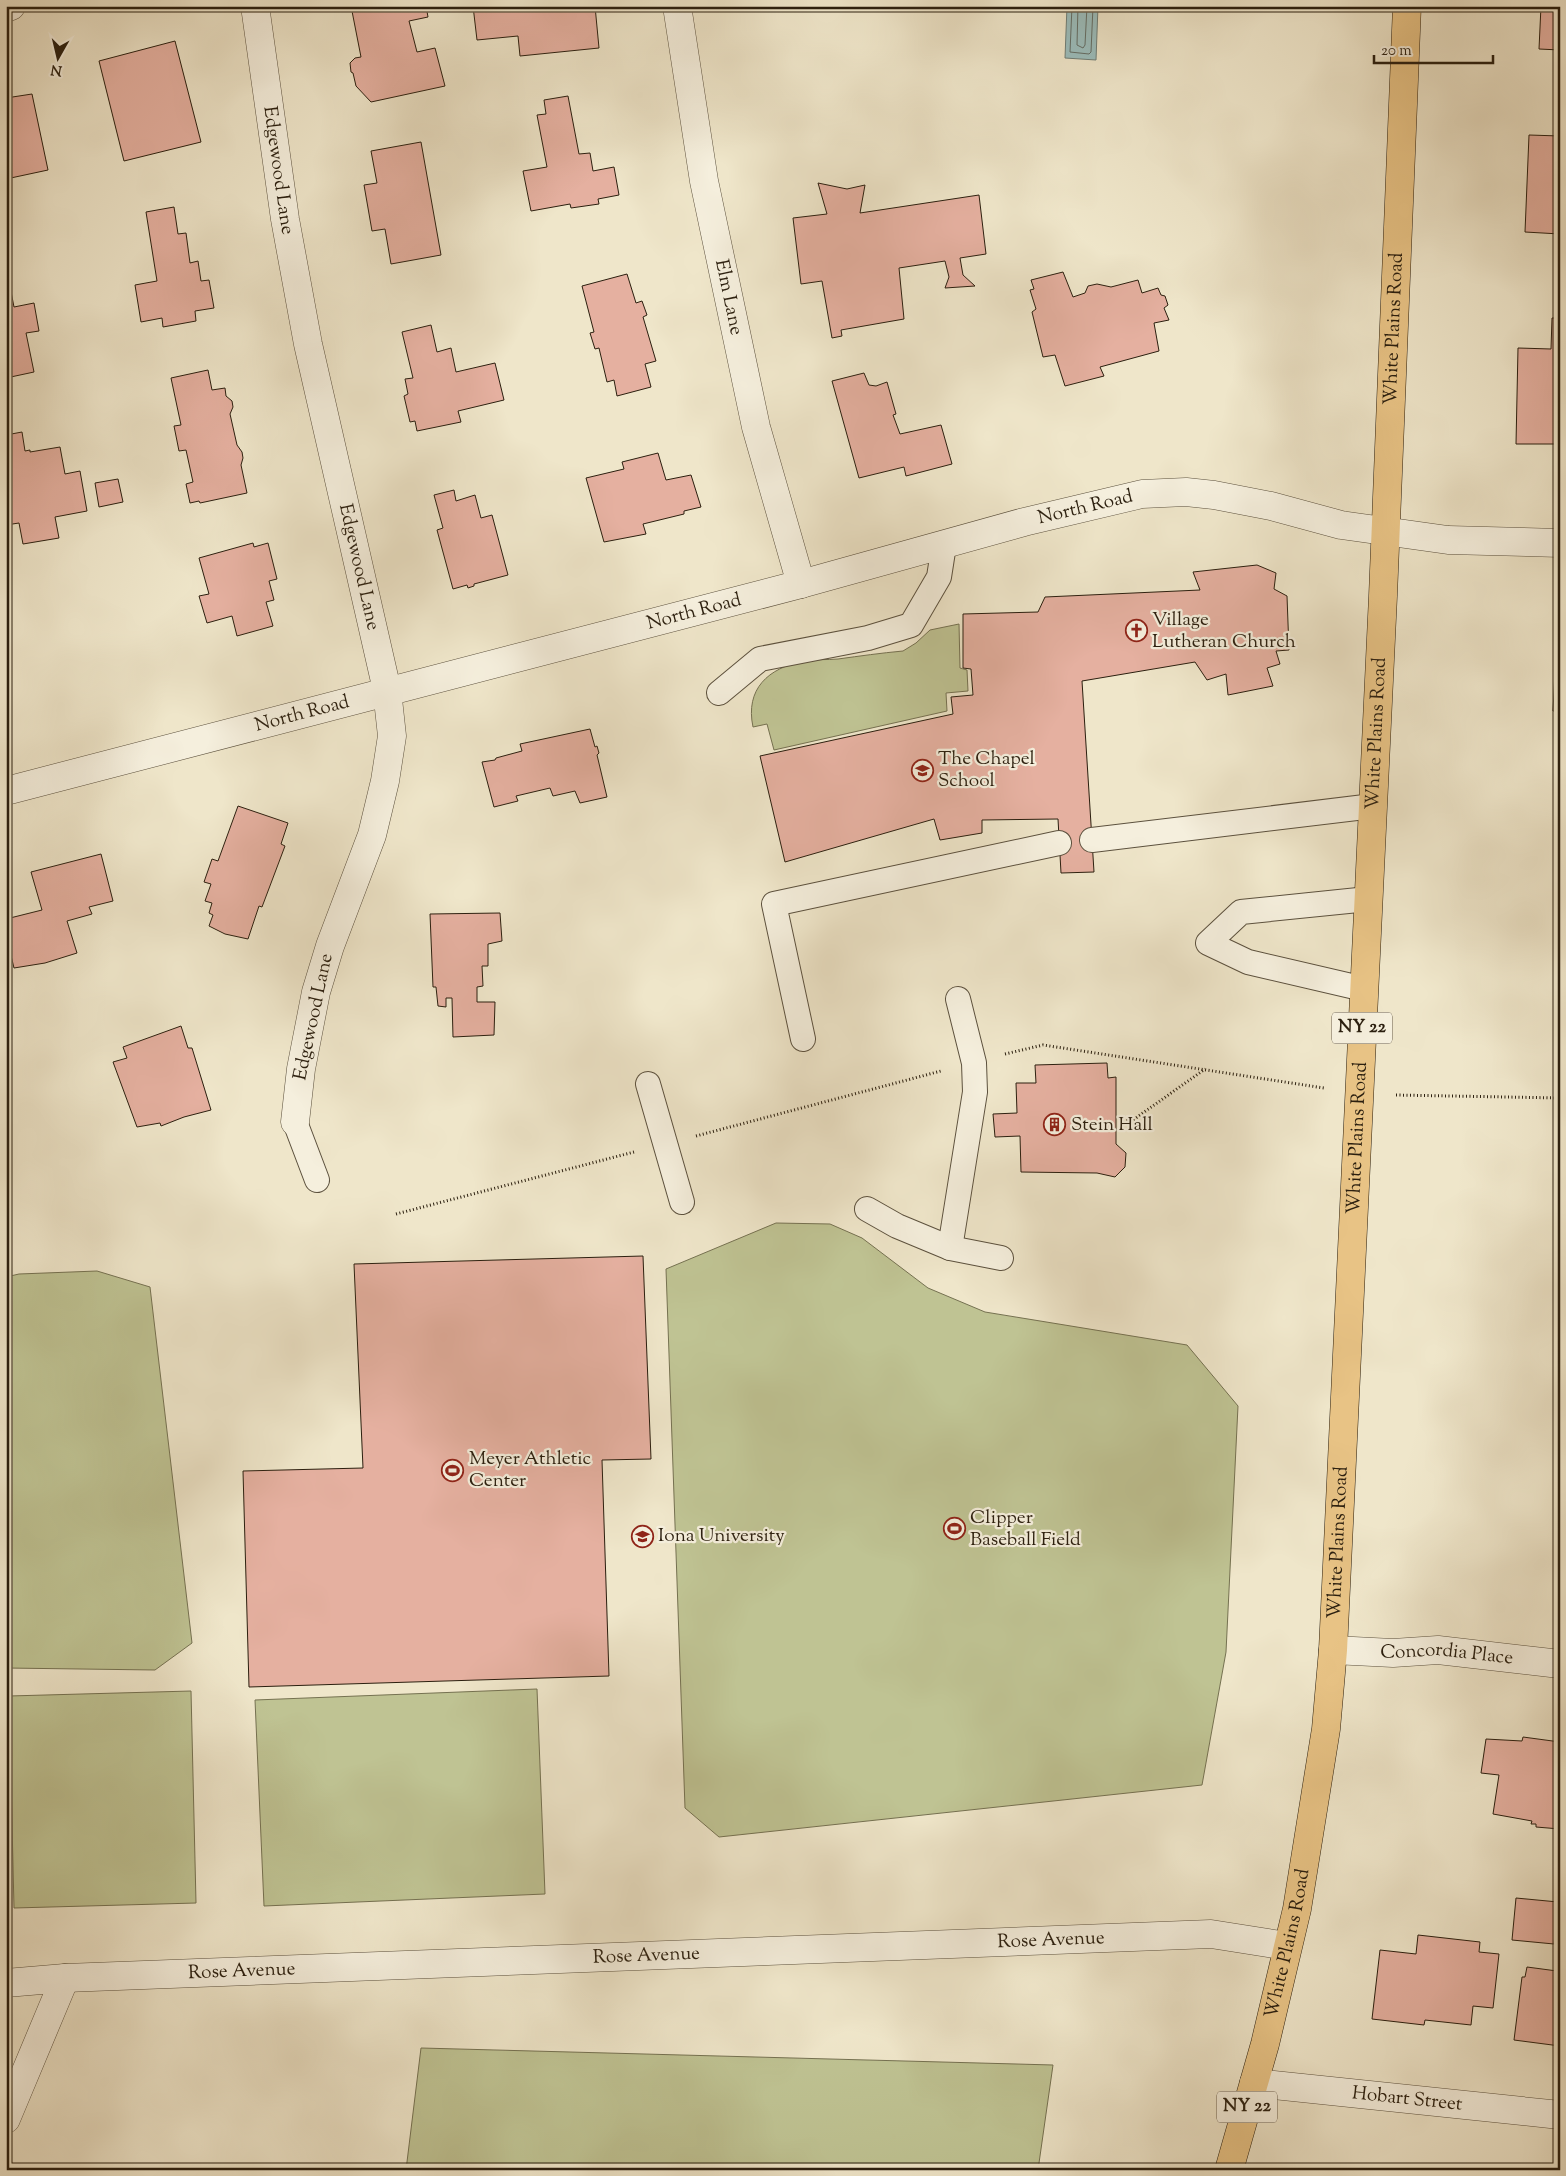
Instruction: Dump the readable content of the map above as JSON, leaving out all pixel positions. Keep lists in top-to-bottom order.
{
  "streets": {
    "main road": ["White Plains Road", "NY 22"],
    "street": [
      "Edgewood Lane",
      "Elm Lane",
      "North Road",
      "Concordia Place",
      "Rose Avenue",
      "Hobart Street"
    ]
  },
  "crossings": [
    ["Edgewood Lane", "North Road"],
    ["Elm Lane", "North Road"],
    ["White Plains Road", "North Road"],
    ["White Plains Road", "Concordia Place"],
    ["White Plains Road", "Rose Avenue"],
    ["White Plains Road", "Hobart Street"]
  ],
  "places": {
    "church": ["Village Lutheran Church"],
    "school or university": ["The Chapel School", "Iona University"],
    "building": ["Stein Hall"],
    "sports": ["Meyer Athletic Center", "Clipper Baseball Field"]
  },
  "scale_bar": "20 m",
  "north": "bottom"
}
